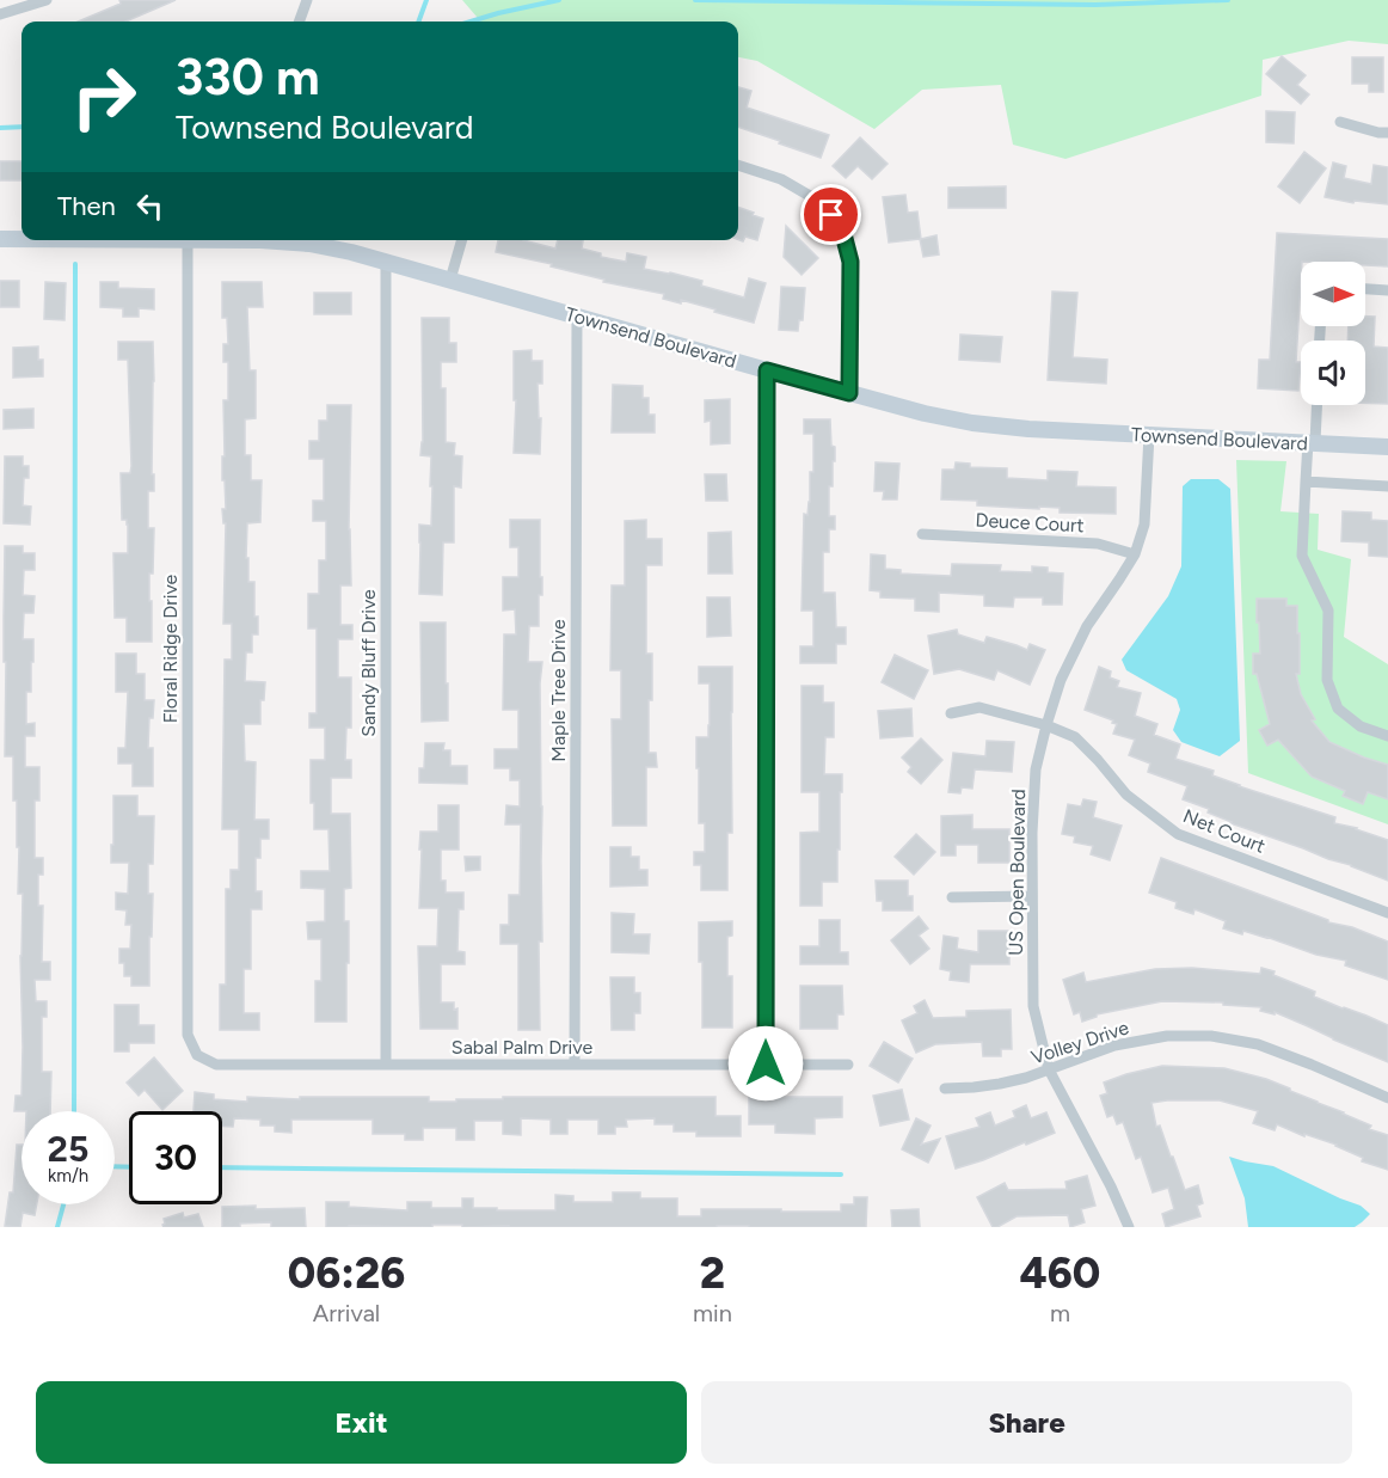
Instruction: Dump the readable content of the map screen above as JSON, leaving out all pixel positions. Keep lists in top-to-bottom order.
{
  "streets": {
    "street": [
      "Townsend Boulevard",
      "Deuce Court",
      "Floral Ridge Drive",
      "Sandy Bluff Drive",
      "Maple Tree Drive",
      "Net Court",
      "US Open Boulevard",
      "Volley Drive",
      "Sabal Palm Drive"
    ]
  },
  "crossings": [
    ["Townsend Boulevard", "Sandy Bluff Drive"],
    ["Townsend Boulevard", "Maple Tree Drive"],
    ["Townsend Boulevard", "US Open Boulevard"],
    ["Deuce Court", "US Open Boulevard"],
    ["Floral Ridge Drive", "Sabal Palm Drive"],
    ["Sandy Bluff Drive", "Sabal Palm Drive"],
    ["Maple Tree Drive", "Sabal Palm Drive"],
    ["Net Court", "US Open Boulevard"],
    ["US Open Boulevard", "Volley Drive"]
  ],
  "north": "right",
  "page": {
    "turn": ["330 m", "Townsend Boulevard"],
    "then": "Then",
    "speed": "25 km/h",
    "limit": "30",
    "eta": [
      "06:26",
      "Arrival",
      "2",
      "min",
      "460",
      "m"
    ],
    "buttons": ["Exit", "Share"]
  }
}
